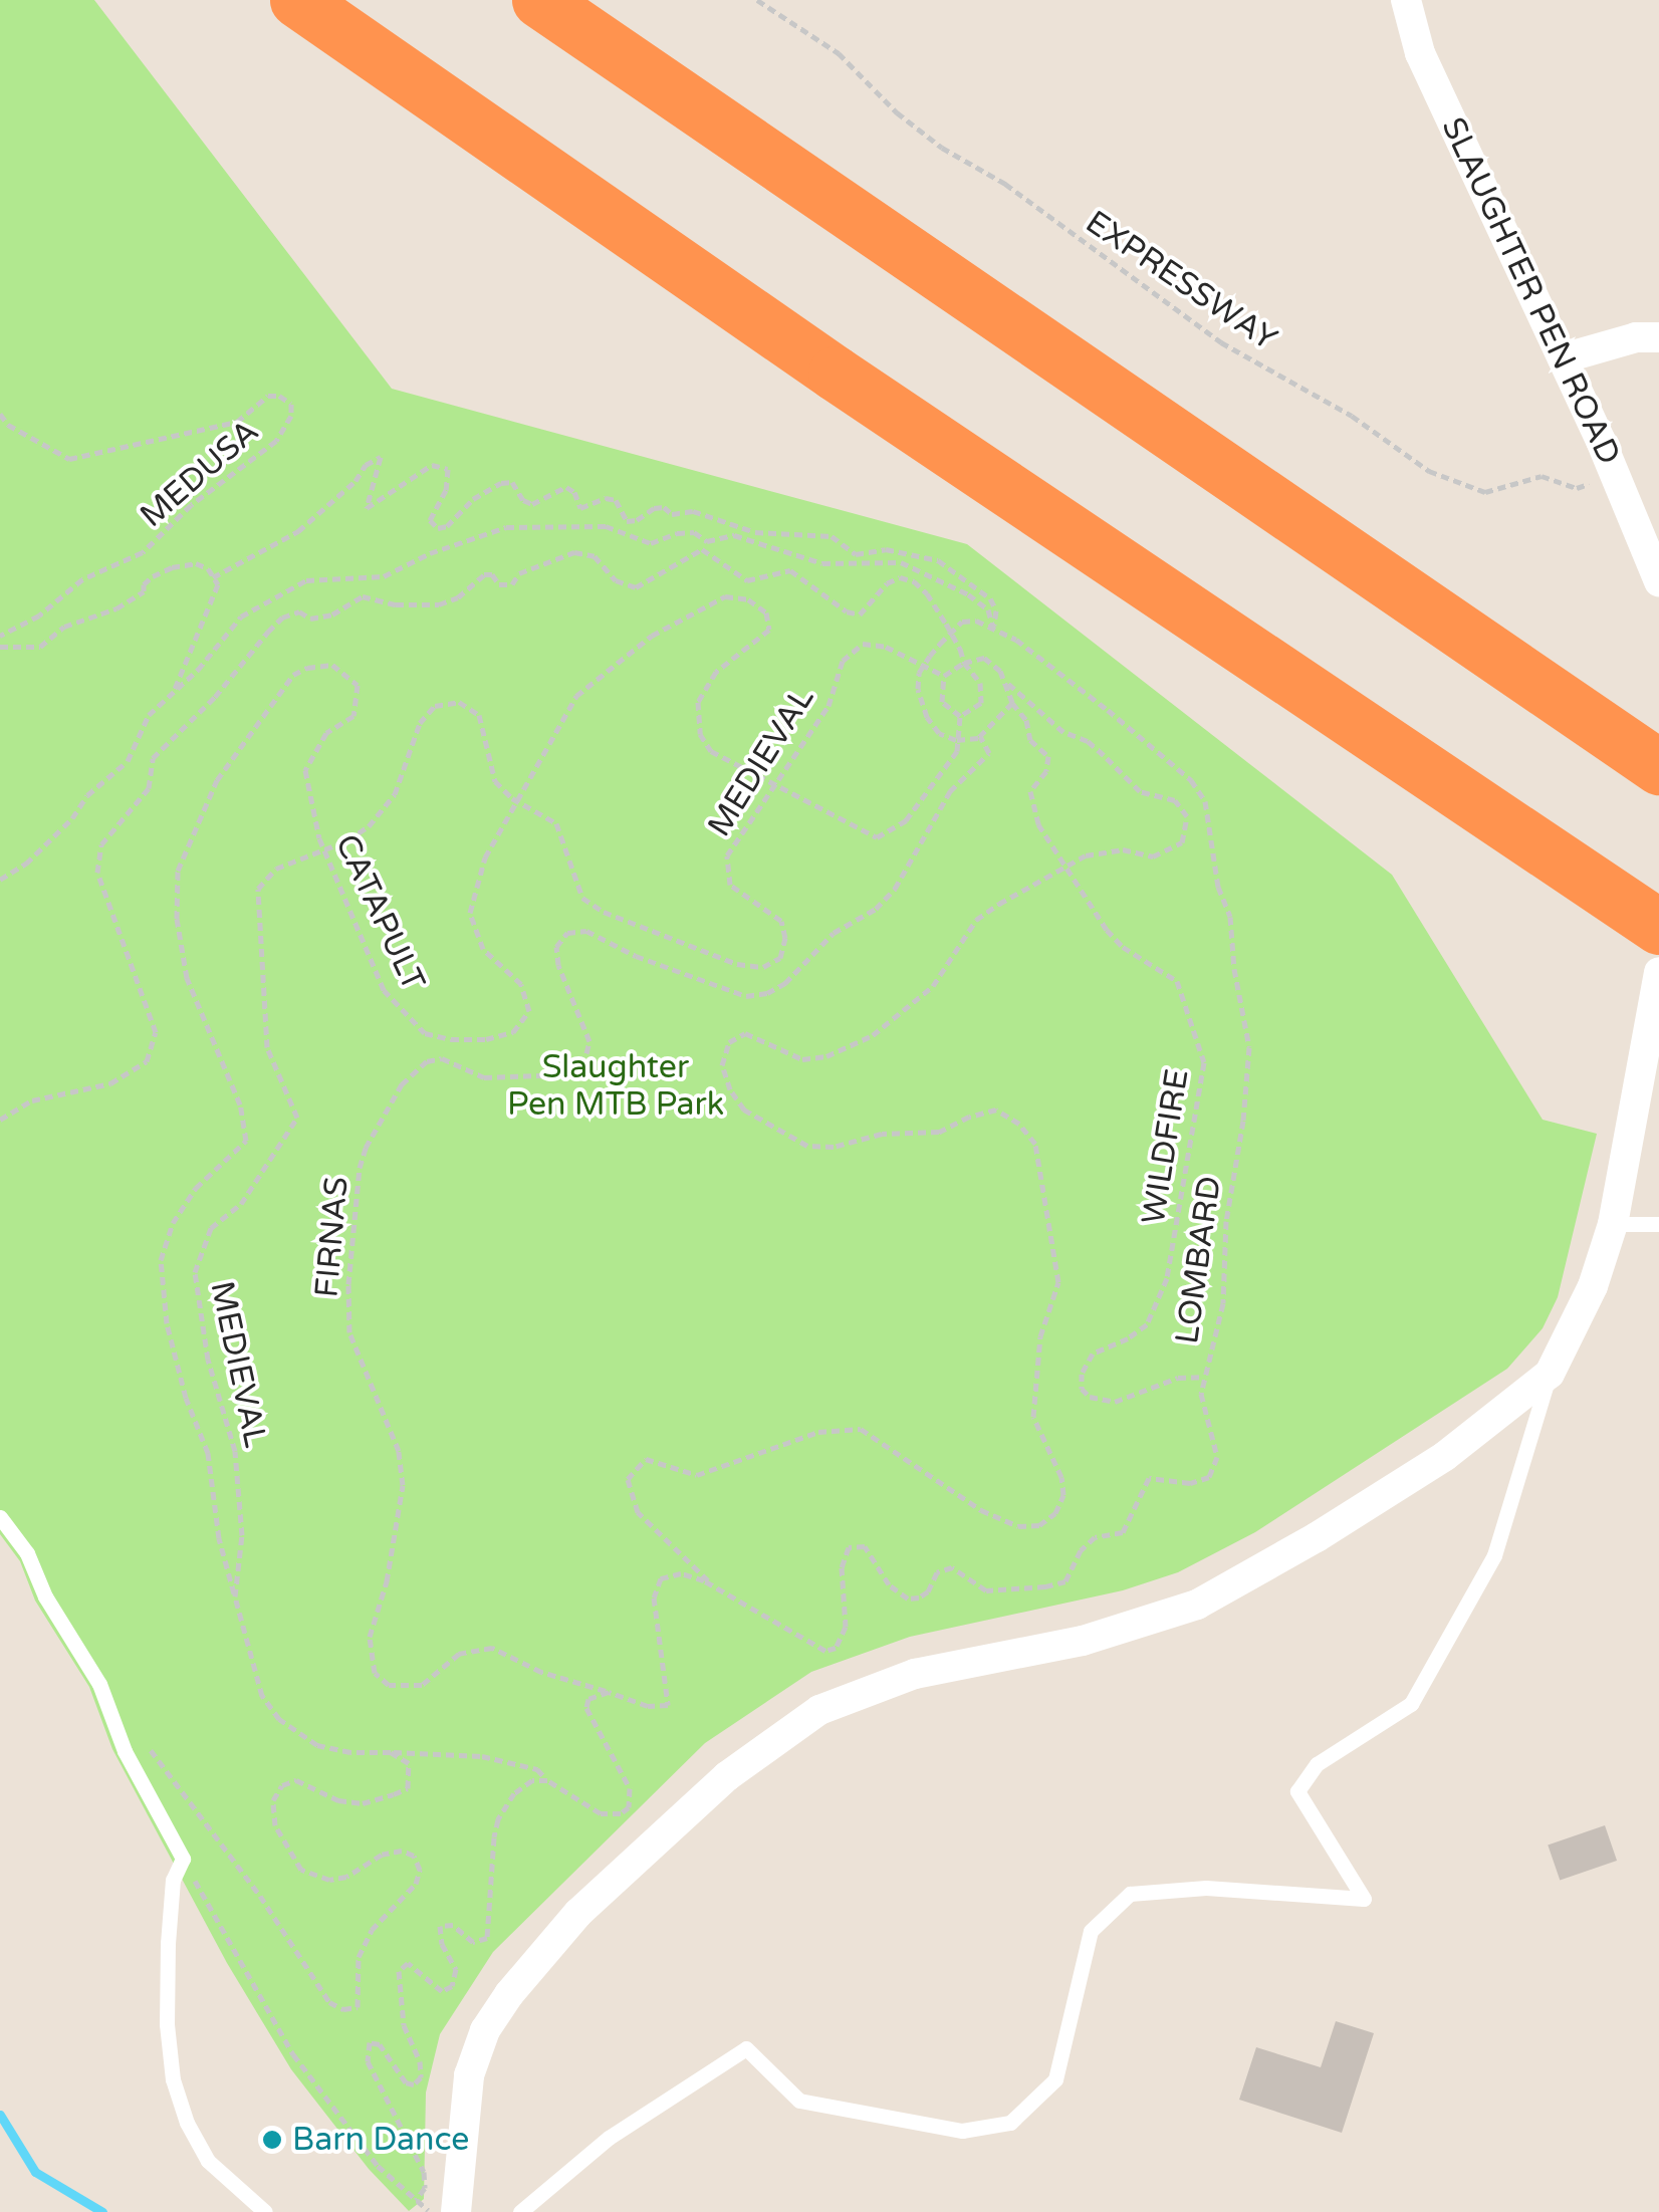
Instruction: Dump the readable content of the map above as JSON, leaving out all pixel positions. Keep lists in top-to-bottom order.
{
  "streets": {
    "street": ["SLAUGHTER PEN ROAD"],
    "path": [
      "EXPRESSWAY",
      "MEDUSA",
      "MEDIEVAL",
      "CATAPULT",
      "WILDFIRE",
      "FIRNAS",
      "LOMBARD"
    ]
  },
  "crossings": [
    ["EXPRESSWAY", "SLAUGHTER PEN ROAD"],
    ["MEDIEVAL", "CATAPULT"],
    ["WILDFIRE", "LOMBARD"],
    ["FIRNAS", "LOMBARD"]
  ],
  "parks": ["Slaughter Pen MTB Park"],
  "places": ["Barn Dance"]
}
